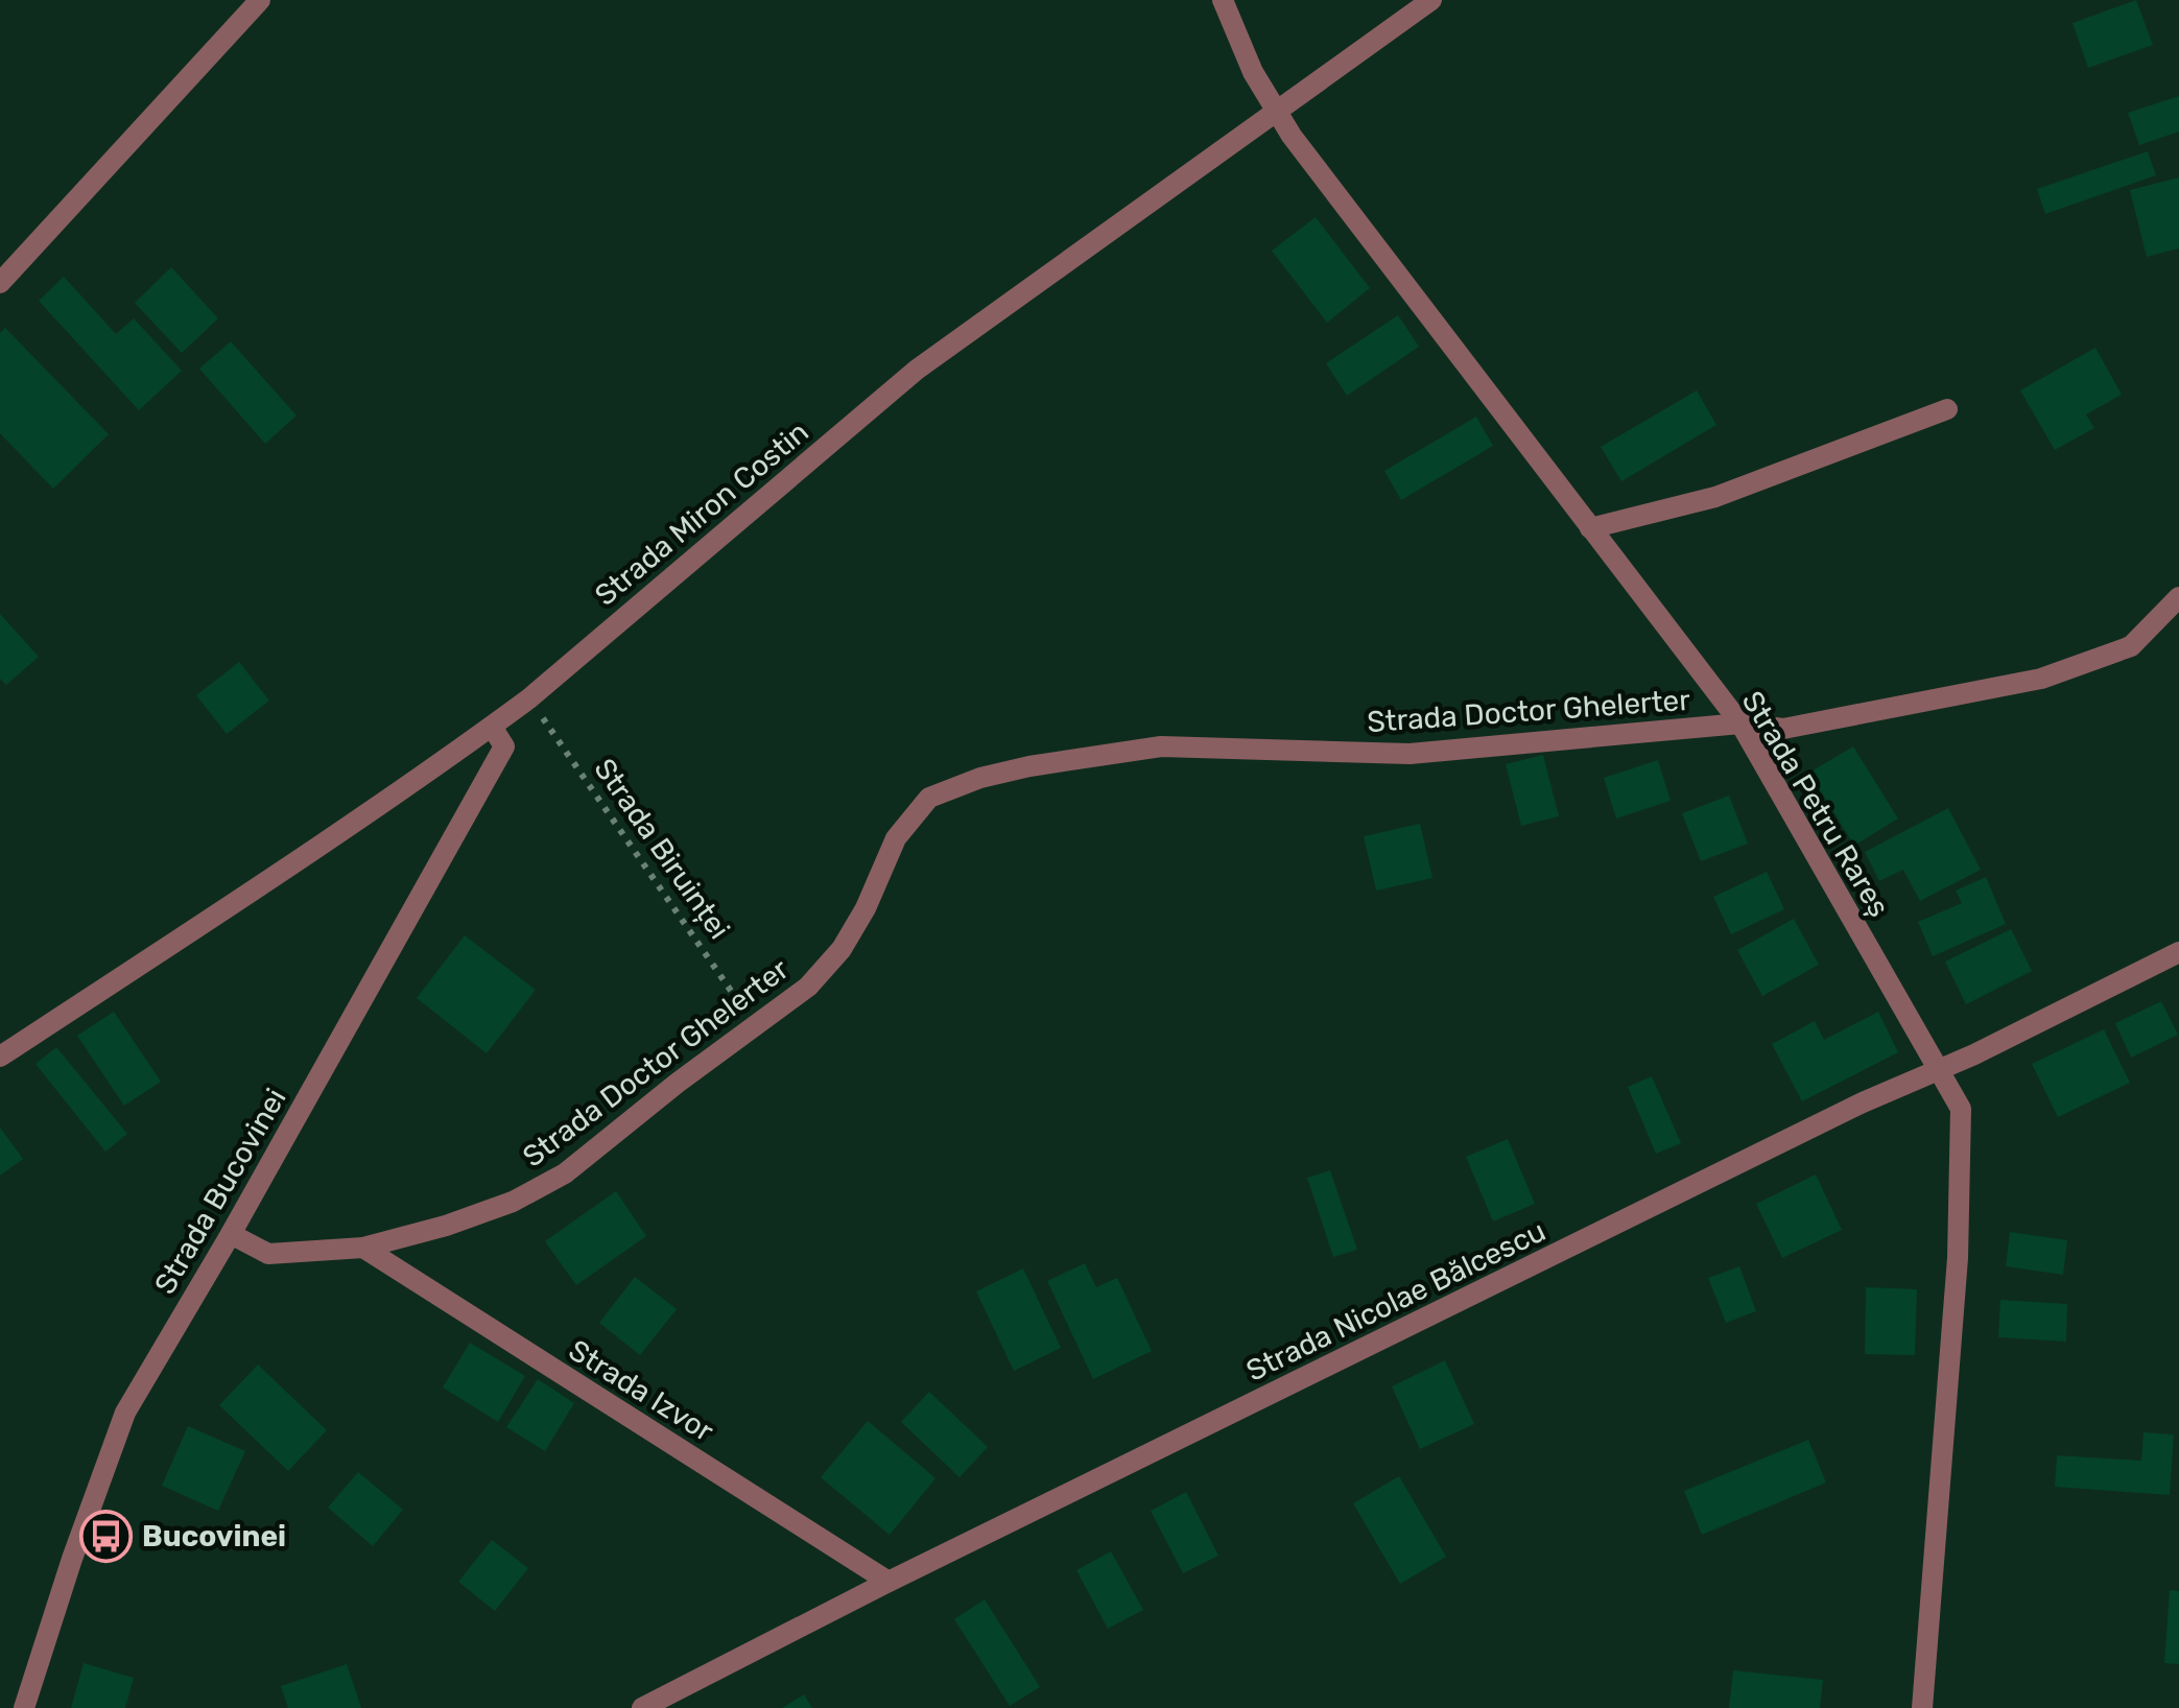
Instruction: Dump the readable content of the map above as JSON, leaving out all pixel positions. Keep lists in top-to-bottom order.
{
  "streets": {
    "street": [
      "Strada Miron Costin",
      "Strada Doctor Ghelerter",
      "Strada Petru Rareș",
      "Strada Bucovinei",
      "Strada Nicolae Bălcescu",
      "Strada Izvor"
    ],
    "path": ["Strada Biruinței"]
  },
  "crossings": [
    ["Strada Miron Costin", "Strada Petru Rareș"],
    ["Strada Miron Costin", "Strada Biruinței"],
    ["Strada Miron Costin", "Strada Bucovinei"],
    ["Strada Doctor Ghelerter", "Strada Petru Rareș"],
    ["Strada Doctor Ghelerter", "Strada Biruinței"],
    ["Strada Doctor Ghelerter", "Strada Bucovinei"],
    ["Strada Doctor Ghelerter", "Strada Izvor"],
    ["Strada Petru Rareș", "Strada Nicolae Bălcescu"],
    ["Strada Nicolae Bălcescu", "Strada Izvor"]
  ],
  "places": {
    "bus stop": ["Bucovinei"]
  }
}
